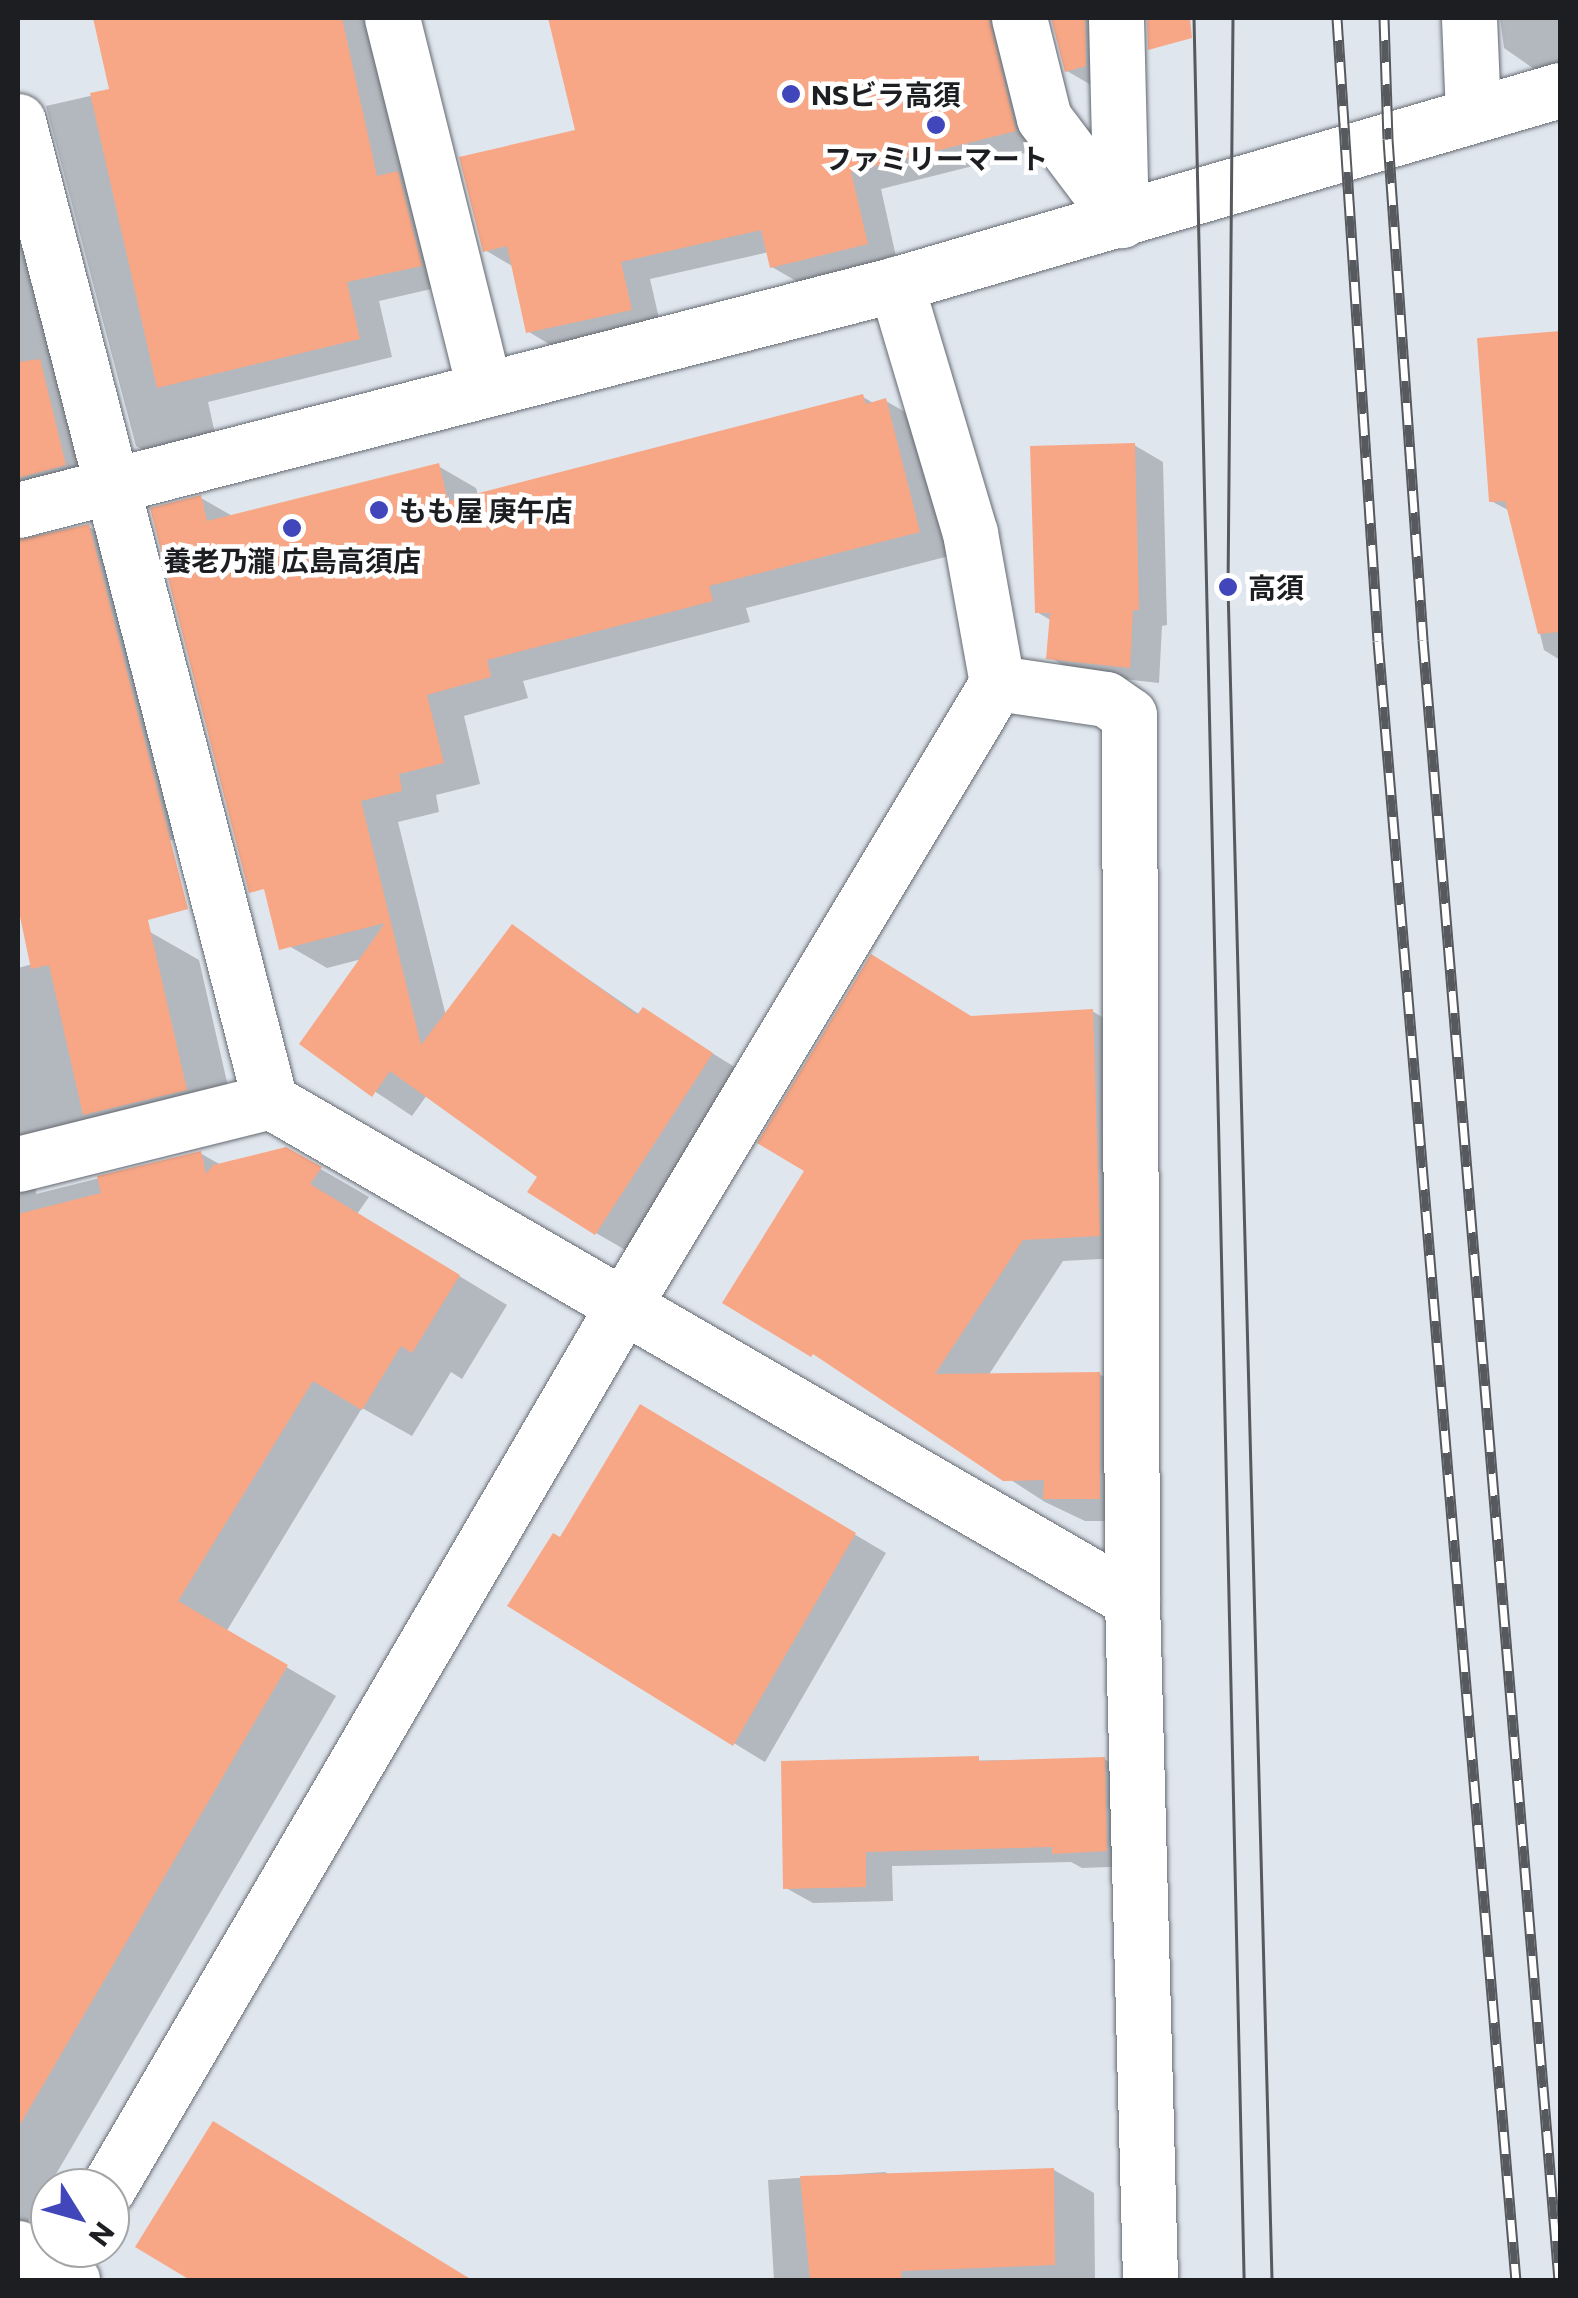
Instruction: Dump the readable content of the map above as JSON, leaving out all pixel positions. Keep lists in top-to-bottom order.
{
  "places": [
    "NSビラ高須",
    "ファミリーマート",
    "もも屋 庚午店",
    "養老乃瀧 広島高須店",
    "高須"
  ],
  "north": "bottom right"
}
